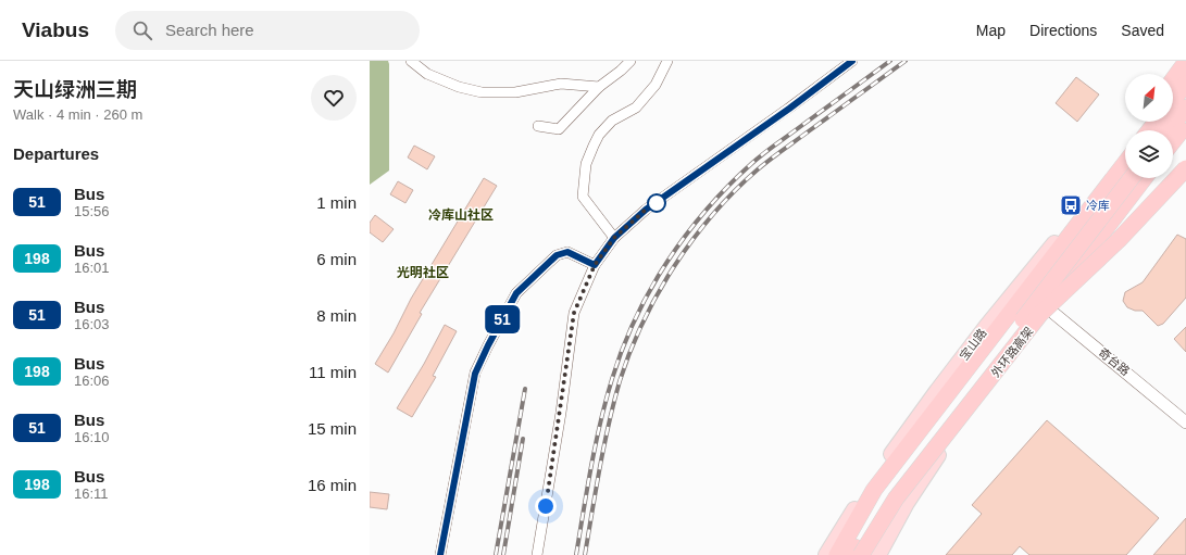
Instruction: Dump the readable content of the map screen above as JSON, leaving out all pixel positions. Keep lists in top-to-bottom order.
{
  "streets": {
    "highway": ["外环路高架"],
    "main road": ["宝山路"],
    "street": ["奇台路"]
  },
  "crossings": [
    ["宝山路", "外环路高架"]
  ],
  "districts": ["冷库山社区", "光明社区"],
  "places": {
    "bus stop": ["冷库"]
  },
  "lines": ["bus line 51"],
  "north": "top right",
  "page": {
    "header": "Viabus",
    "search": "Search here",
    "nav": ["Map", "Directions", "Saved"],
    "heading": [
      ["天山绿洲三期", "Walk · 4 min · 260 m"],
      "Departures"
    ],
    "on_map": "51",
    "list": [
      {
        "mark": "51",
        "name": "Bus",
        "note": "15:56",
        "value": "1 min"
      },
      {
        "mark": "198",
        "name": "Bus",
        "note": "16:01",
        "value": "6 min"
      },
      {
        "mark": "51",
        "name": "Bus",
        "note": "16:03",
        "value": "8 min"
      },
      {
        "mark": "198",
        "name": "Bus",
        "note": "16:06",
        "value": "11 min"
      },
      {
        "mark": "51",
        "name": "Bus",
        "note": "16:10",
        "value": "15 min"
      },
      {
        "mark": "198",
        "name": "Bus",
        "note": "16:11",
        "value": "16 min"
      }
    ]
  }
}
